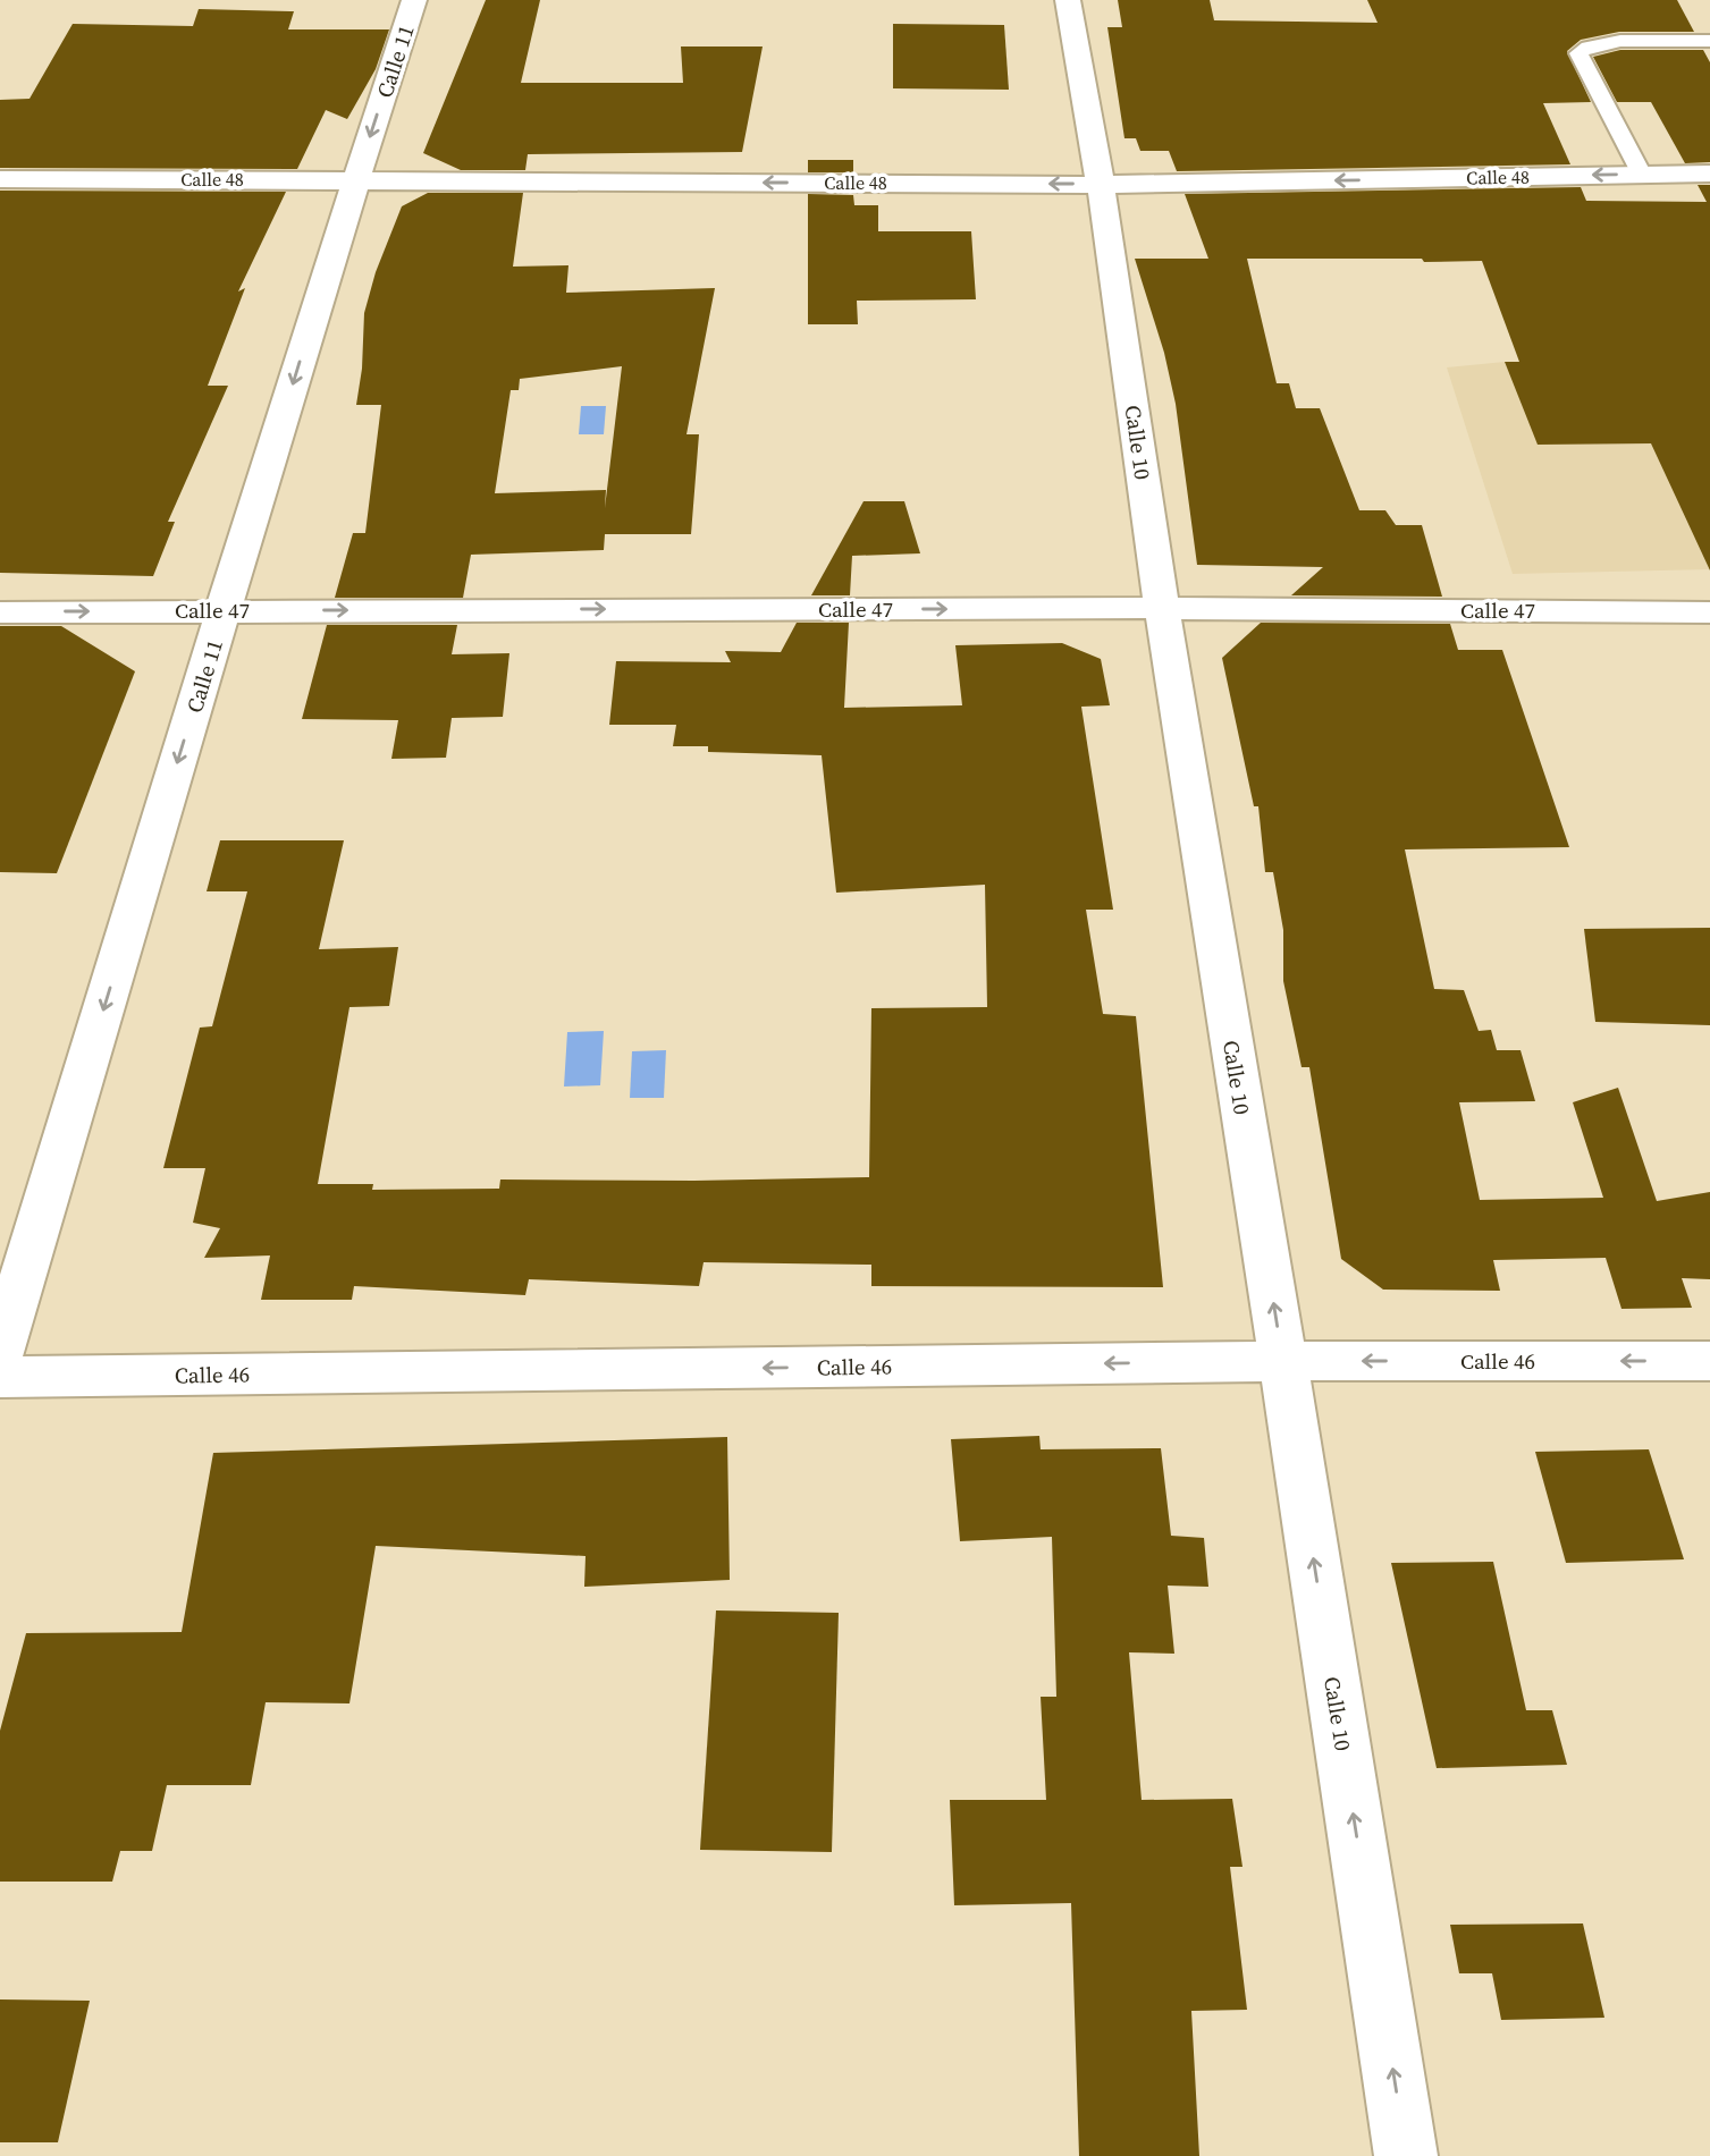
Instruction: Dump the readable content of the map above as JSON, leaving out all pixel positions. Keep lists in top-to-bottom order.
{
  "streets": {
    "street": [
      "Calle 11",
      "Calle 48",
      "Calle 10",
      "Calle 47",
      "Calle 46"
    ]
  },
  "crossings": [
    ["Calle 11", "Calle 48"],
    ["Calle 11", "Calle 47"],
    ["Calle 48", "Calle 10"],
    ["Calle 10", "Calle 47"],
    ["Calle 10", "Calle 46"]
  ],
  "one_way": [
    "Calle 11",
    "Calle 48",
    "Calle 10",
    "Calle 47",
    "Calle 46"
  ]
}
